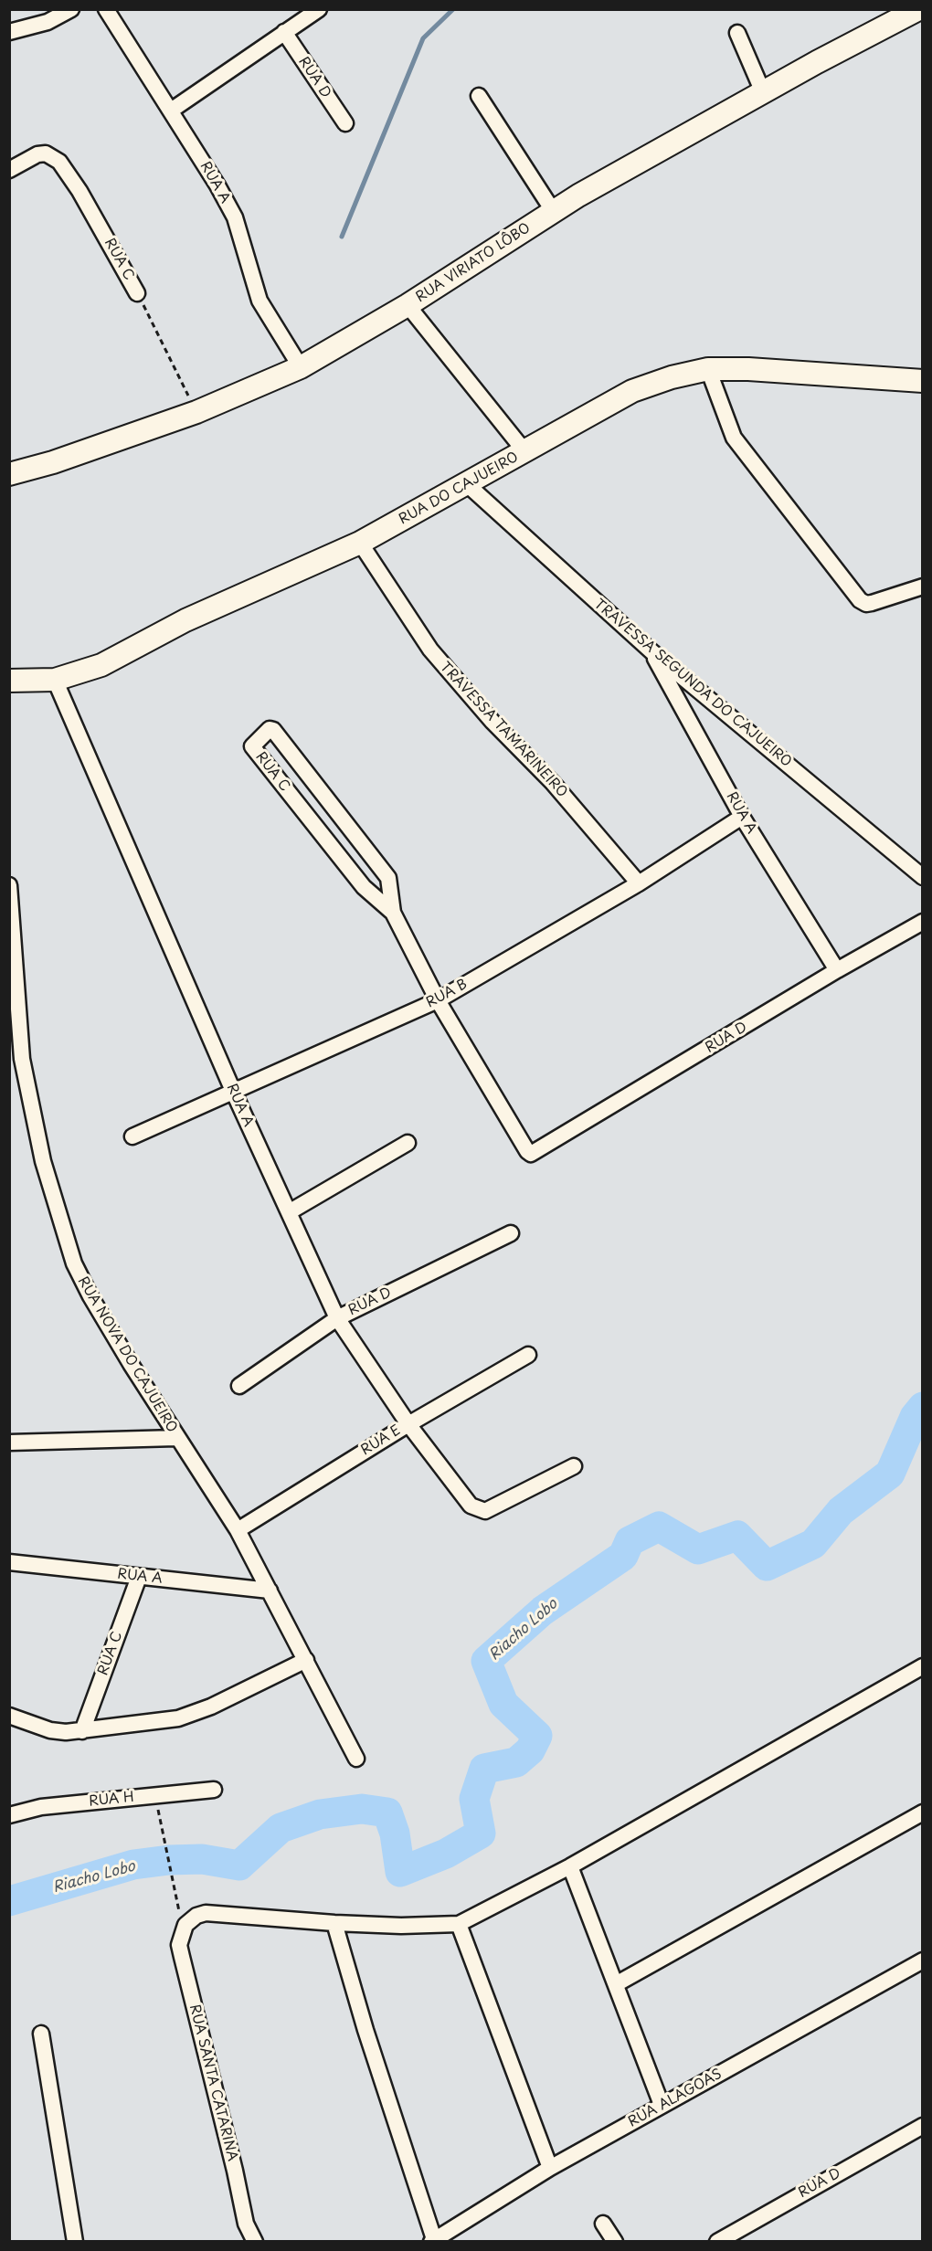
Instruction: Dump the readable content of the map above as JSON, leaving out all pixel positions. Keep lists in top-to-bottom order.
{
  "streets": {
    "street": [
      "RUA D",
      "RUA A",
      "RUA C",
      "RUA VIRIATO LÔBO",
      "RUA DO CAJUEIRO",
      "TRAVESSA SEGUNDA DO CAJUEIRO",
      "TRAVESSA TAMARINEIRO",
      "RUA B",
      "RUA NOVA DO CAJUEIRO",
      "RUA E",
      "RUA H",
      "RUA SANTA CATARINA",
      "RUA ALAGOAS"
    ]
  },
  "crossings": [
    ["RUA D", "RUA A"],
    ["RUA D", "RUA C"],
    ["RUA A", "RUA C"],
    ["RUA A", "RUA VIRIATO LÔBO"],
    ["RUA A", "RUA DO CAJUEIRO"],
    ["RUA A", "TRAVESSA SEGUNDA DO CAJUEIRO"],
    ["RUA A", "RUA B"],
    ["RUA A", "RUA NOVA DO CAJUEIRO"],
    ["RUA A", "RUA E"],
    ["RUA C", "RUA VIRIATO LÔBO"],
    ["RUA C", "RUA B"],
    ["RUA DO CAJUEIRO", "TRAVESSA SEGUNDA DO CAJUEIRO"],
    ["RUA DO CAJUEIRO", "TRAVESSA TAMARINEIRO"],
    ["TRAVESSA TAMARINEIRO", "RUA B"],
    ["RUA NOVA DO CAJUEIRO", "RUA E"]
  ],
  "water": ["Riacho Lobo"]
}
